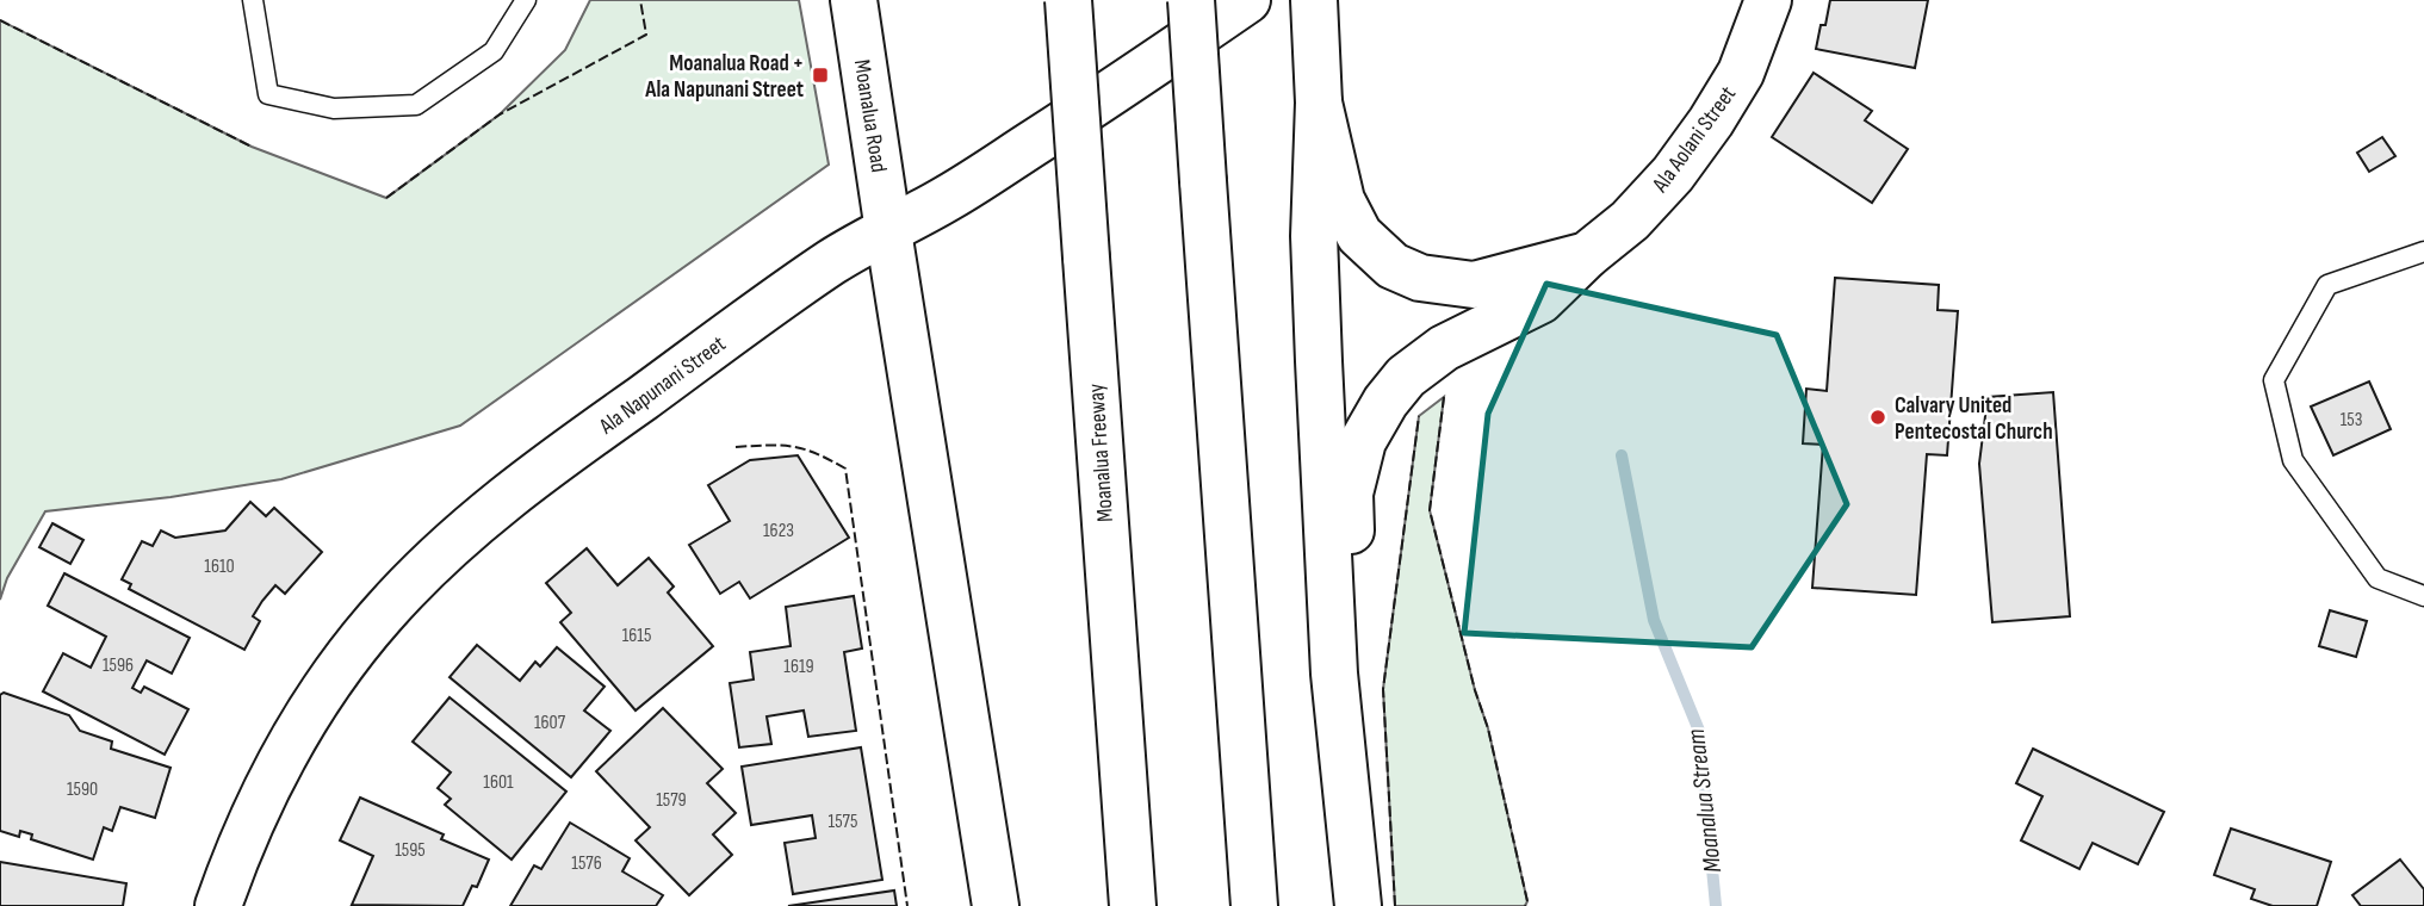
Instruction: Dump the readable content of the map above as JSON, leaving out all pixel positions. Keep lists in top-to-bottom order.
{
  "streets": {
    "main road": [
      "Moanalua Road",
      "Ala Aolani Street",
      "Ala Napunani Street",
      "Moanalua Freeway"
    ]
  },
  "crossings": [
    ["Moanalua Road", "Ala Napunani Street"]
  ],
  "water": ["Moanalua Stream"],
  "places": {
    "transit": ["Moanalua Road + Ala Napunani Street"],
    "other": ["Calvary United Pentecostal Church"]
  },
  "house_numbers": [
    "153",
    "1623",
    "1610",
    "1615",
    "1596",
    "1619",
    "1607",
    "1601",
    "1590",
    "1579",
    "1575",
    "1595",
    "1576"
  ]
}
